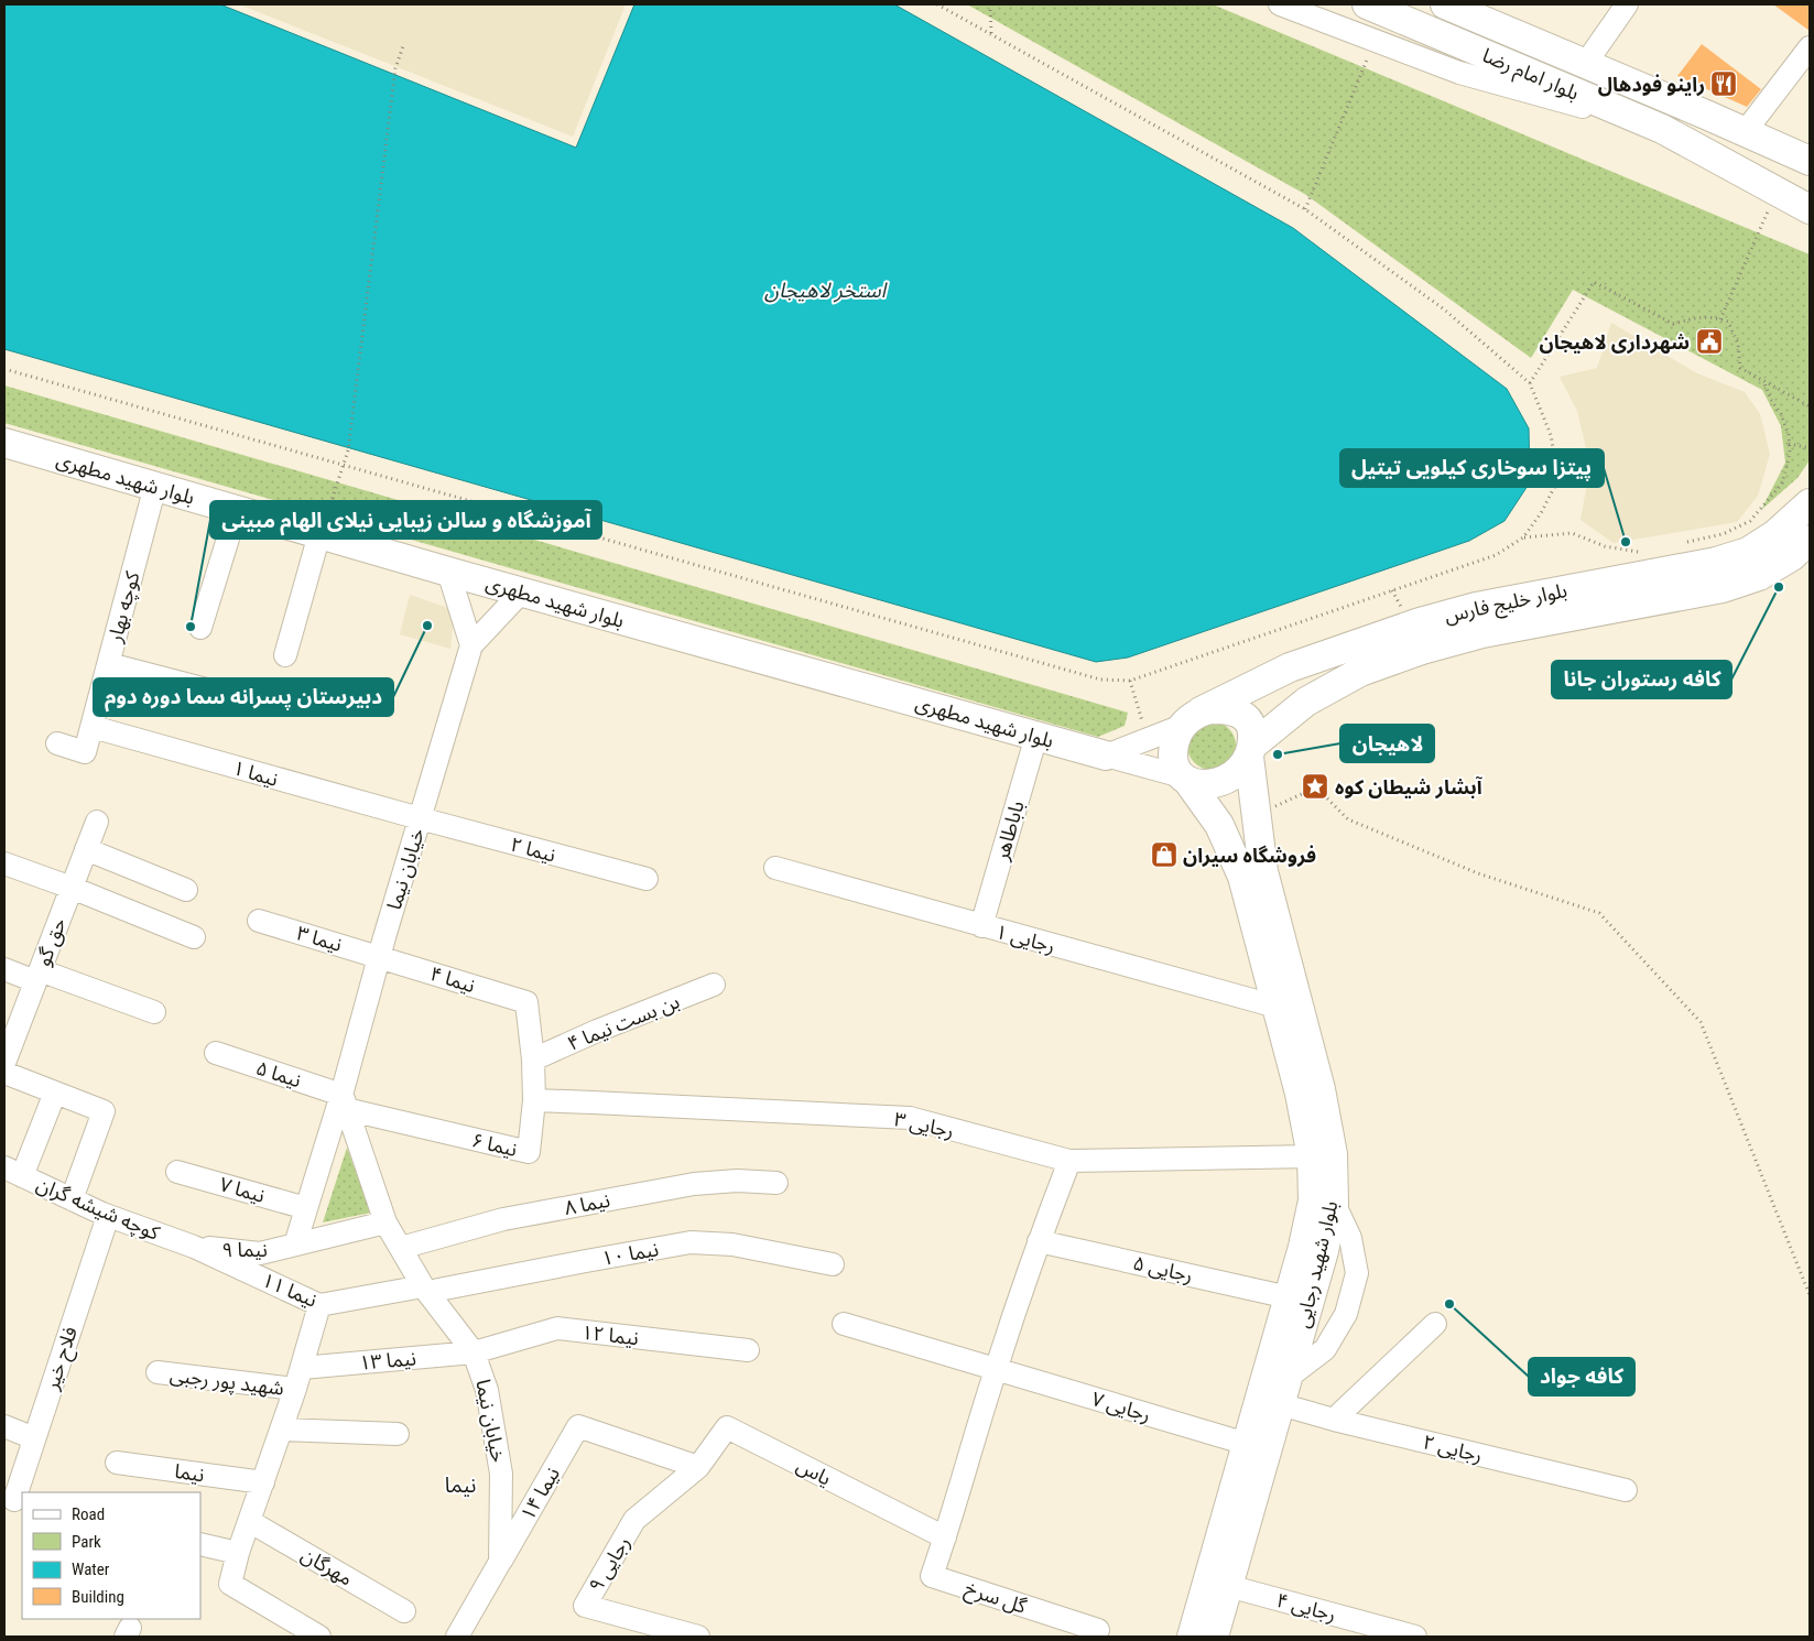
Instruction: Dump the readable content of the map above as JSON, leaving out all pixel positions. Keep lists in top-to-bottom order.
{
  "streets": {
    "main road": [
      "بلوار امام رضا",
      "بلوار شهید مطهری",
      "بلوار خلیج فارس",
      "بلوار شهید رجایی"
    ],
    "street": [
      "کوچه بهار",
      "نیما ۱",
      "باباطاهر",
      "نیما ۲",
      "خیابان نیما",
      "نیما ۳",
      "رجایی ۱",
      "حق گو",
      "نیما ۴",
      "بن بست نیما ۴",
      "نیما ۵",
      "رجایی ۳",
      "نیما ۶",
      "نیما ۷",
      "نیما ۸",
      "کوچه شیشه گران",
      "نیما ۹",
      "نیما ۱۰",
      "رجایی ۵",
      "نیما ۱۱",
      "نیما ۱۲",
      "فلاح خیر",
      "نیما ۱۳",
      "شهید پور رجبی",
      "رجایی ۷",
      "رجایی ۲",
      "یاس",
      "نیما",
      "نیما ۱۴",
      "رجایی ۹",
      "مهرگان",
      "گل سرخ",
      "رجایی ۴"
    ]
  },
  "crossings": [
    ["بلوار شهید مطهری", "کوچه بهار"],
    ["بلوار شهید مطهری", "باباطاهر"],
    ["بلوار شهید مطهری", "خیابان نیما"],
    ["بلوار خلیج فارس", "بلوار شهید رجایی"],
    ["کوچه بهار", "نیما ۱"],
    ["نیما ۱", "نیما ۲"],
    ["نیما ۱", "خیابان نیما"],
    ["باباطاهر", "رجایی ۱"],
    ["نیما ۲", "خیابان نیما"],
    ["خیابان نیما", "نیما ۳"],
    ["خیابان نیما", "نیما ۴"],
    ["خیابان نیما", "نیما ۵"],
    ["خیابان نیما", "نیما ۶"],
    ["خیابان نیما", "نیما ۷"],
    ["خیابان نیما", "نیما ۸"],
    ["خیابان نیما", "نیما ۹"],
    ["خیابان نیما", "نیما ۱۰"],
    ["خیابان نیما", "نیما ۱۱"],
    ["خیابان نیما", "نیما ۱۲"],
    ["خیابان نیما", "نیما ۱۳"],
    ["خیابان نیما", "نیما ۱۴"],
    ["نیما ۳", "نیما ۴"],
    ["رجایی ۱", "بلوار شهید رجایی"],
    ["نیما ۴", "نیما ۶"],
    ["بن بست نیما ۴", "نیما ۶"],
    ["نیما ۵", "نیما ۶"],
    ["رجایی ۳", "نیما ۶"],
    ["رجایی ۳", "بلوار شهید رجایی"],
    ["کوچه شیشه گران", "نیما ۹"],
    ["کوچه شیشه گران", "نیما ۱۱"],
    ["کوچه شیشه گران", "فلاح خیر"],
    ["نیما ۹", "نیما ۱۱"],
    ["نیما ۱۰", "نیما ۱۱"],
    ["بلوار شهید رجایی", "رجایی ۵"],
    ["بلوار شهید رجایی", "رجایی ۷"],
    ["بلوار شهید رجایی", "رجایی ۲"],
    ["بلوار شهید رجایی", "رجایی ۴"],
    ["نیما ۱۲", "نیما ۱۳"],
    ["یاس", "نیما ۱۴"],
    ["یاس", "رجایی ۹"],
    ["یاس", "گل سرخ"],
    ["نیما ۱۴", "رجایی ۹"]
  ],
  "districts": ["نیما"],
  "water": ["استخر لاهیجان"],
  "places": {
    "restaurant": ["راینو فودهال"],
    "public building": ["شهرداری لاهیجان"],
    "other": [
      "پیتزا سوخاری کیلویی تیتیل",
      "کافه رستوران جانا",
      "دبیرستان پسرانه سما دوره دوم",
      "آموزشگاه و سالن زیبایی نیلای الهام مبینی",
      "لاهيجان",
      "کافه جواد"
    ],
    "place": ["آبشار شیطان کوه"],
    "shop": ["فروشگاه سیران"]
  },
  "legend": [
    "Road",
    "Park",
    "Water",
    "Building"
  ]
}
